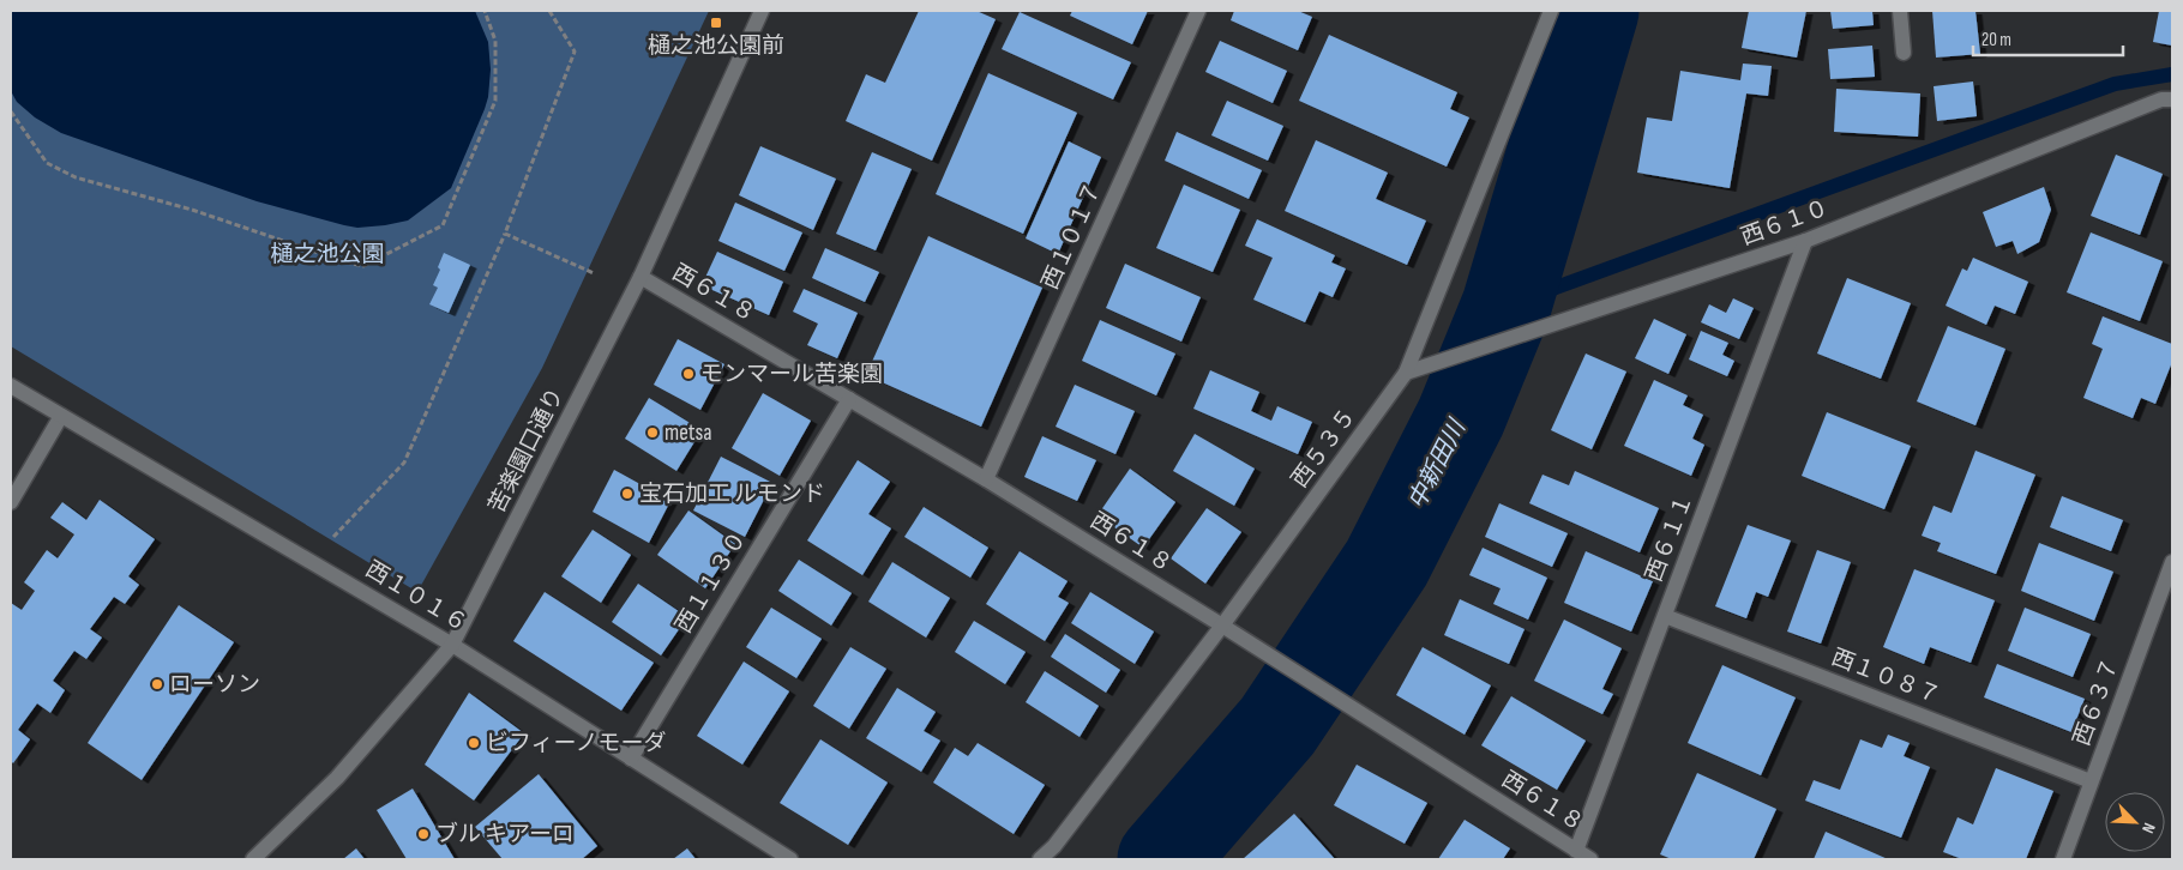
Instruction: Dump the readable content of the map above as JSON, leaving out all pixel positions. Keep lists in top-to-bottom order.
{
  "streets": {
    "street": [
      "西６１０",
      "西１０１７",
      "西６１８",
      "西５３５",
      "苦楽園口通り",
      "西６１１",
      "西１１３０",
      "西１０１６",
      "西１０８７",
      "西６３７"
    ]
  },
  "crossings": [
    ["西６１０", "西５３５"],
    ["西６１０", "西６１１"],
    ["西１０１７", "西６１８"],
    ["西６１８", "西５３５"],
    ["西６１８", "苦楽園口通り"],
    ["西６１８", "西６１１"],
    ["西６１８", "西１１３０"],
    ["苦楽園口通り", "西１０１６"],
    ["西６１１", "西１０８７"],
    ["西１１３０", "西１０１６"],
    ["西１０８７", "西６３７"]
  ],
  "water": ["中新田川"],
  "parks": ["樋之池公園"],
  "places": {
    "transit": ["樋之池公園前"],
    "other": [
      "モンマール苦楽園",
      "metsa",
      "宝石加工 ルモンド",
      "ローソン",
      "ビフィーノモーダ",
      "ブル キアーロ"
    ]
  },
  "scale_bar": "20 m",
  "north": "bottom right"
}
